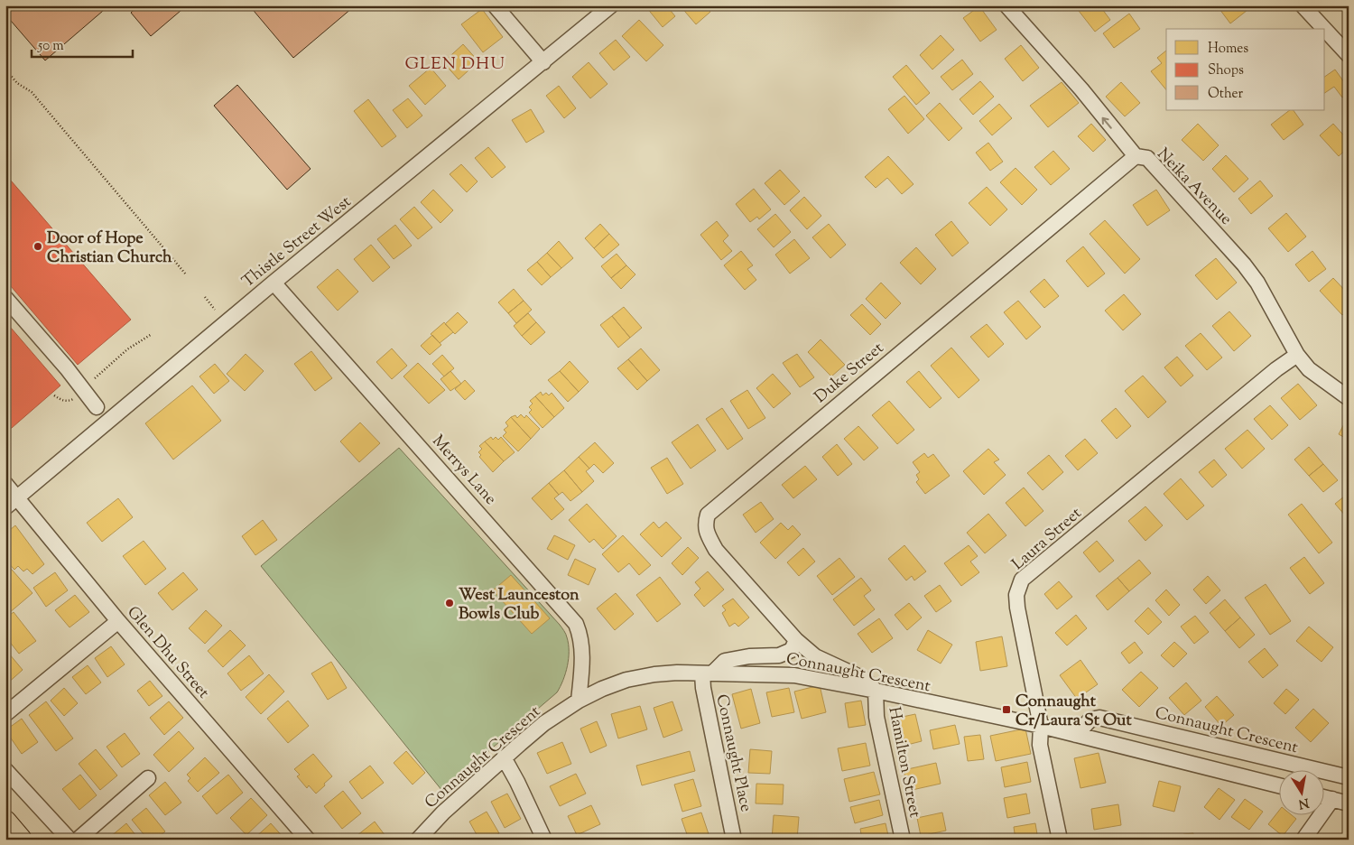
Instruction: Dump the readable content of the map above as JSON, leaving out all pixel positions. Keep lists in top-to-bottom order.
{
  "streets": {
    "street": [
      "Neika Avenue",
      "Thistle Street West",
      "Duke Street",
      "Merrys Lane",
      "Laura Street",
      "Glen Dhu Street",
      "Connaught Crescent",
      "Connaught Place",
      "Hamilton Street"
    ]
  },
  "crossings": [
    ["Neika Avenue", "Duke Street"],
    ["Neika Avenue", "Laura Street"],
    ["Thistle Street West", "Merrys Lane"],
    ["Thistle Street West", "Glen Dhu Street"],
    ["Duke Street", "Connaught Crescent"],
    ["Duke Street", "Hamilton Street"],
    ["Merrys Lane", "Connaught Crescent"],
    ["Laura Street", "Connaught Crescent"],
    ["Connaught Crescent", "Connaught Place"],
    ["Connaught Crescent", "Hamilton Street"]
  ],
  "one_way": ["Neika Avenue"],
  "districts": ["GLEN DHU"],
  "places": {
    "other": ["Door of Hope Christian Church", "West Launceston Bowls Club"],
    "transit": ["Connaught Cr/Laura St Out"]
  },
  "legend": ["Homes", "Shops", "Other"],
  "scale_bar": "50 m",
  "north": "bottom"
}
